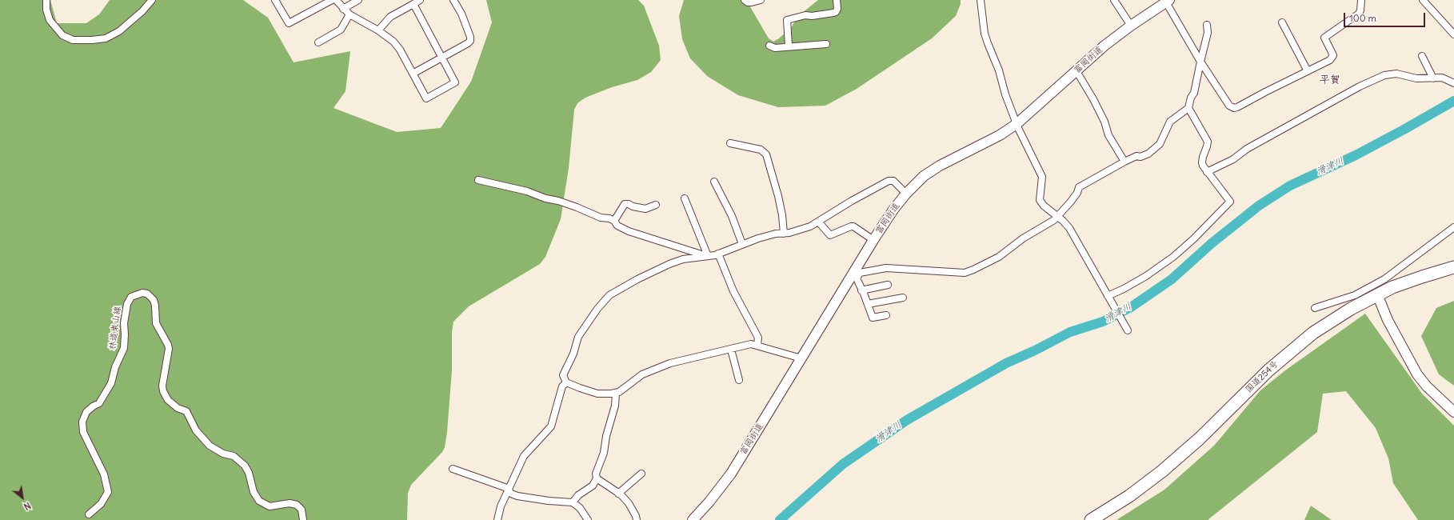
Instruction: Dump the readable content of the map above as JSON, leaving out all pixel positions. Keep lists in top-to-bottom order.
{
  "streets": {
    "highway": ["国道254号"],
    "street": ["富岡街道", "林道東山線"]
  },
  "districts": ["平賀"],
  "water": ["滑津川"],
  "scale_bar": "100 m",
  "north": "bottom right"
}
